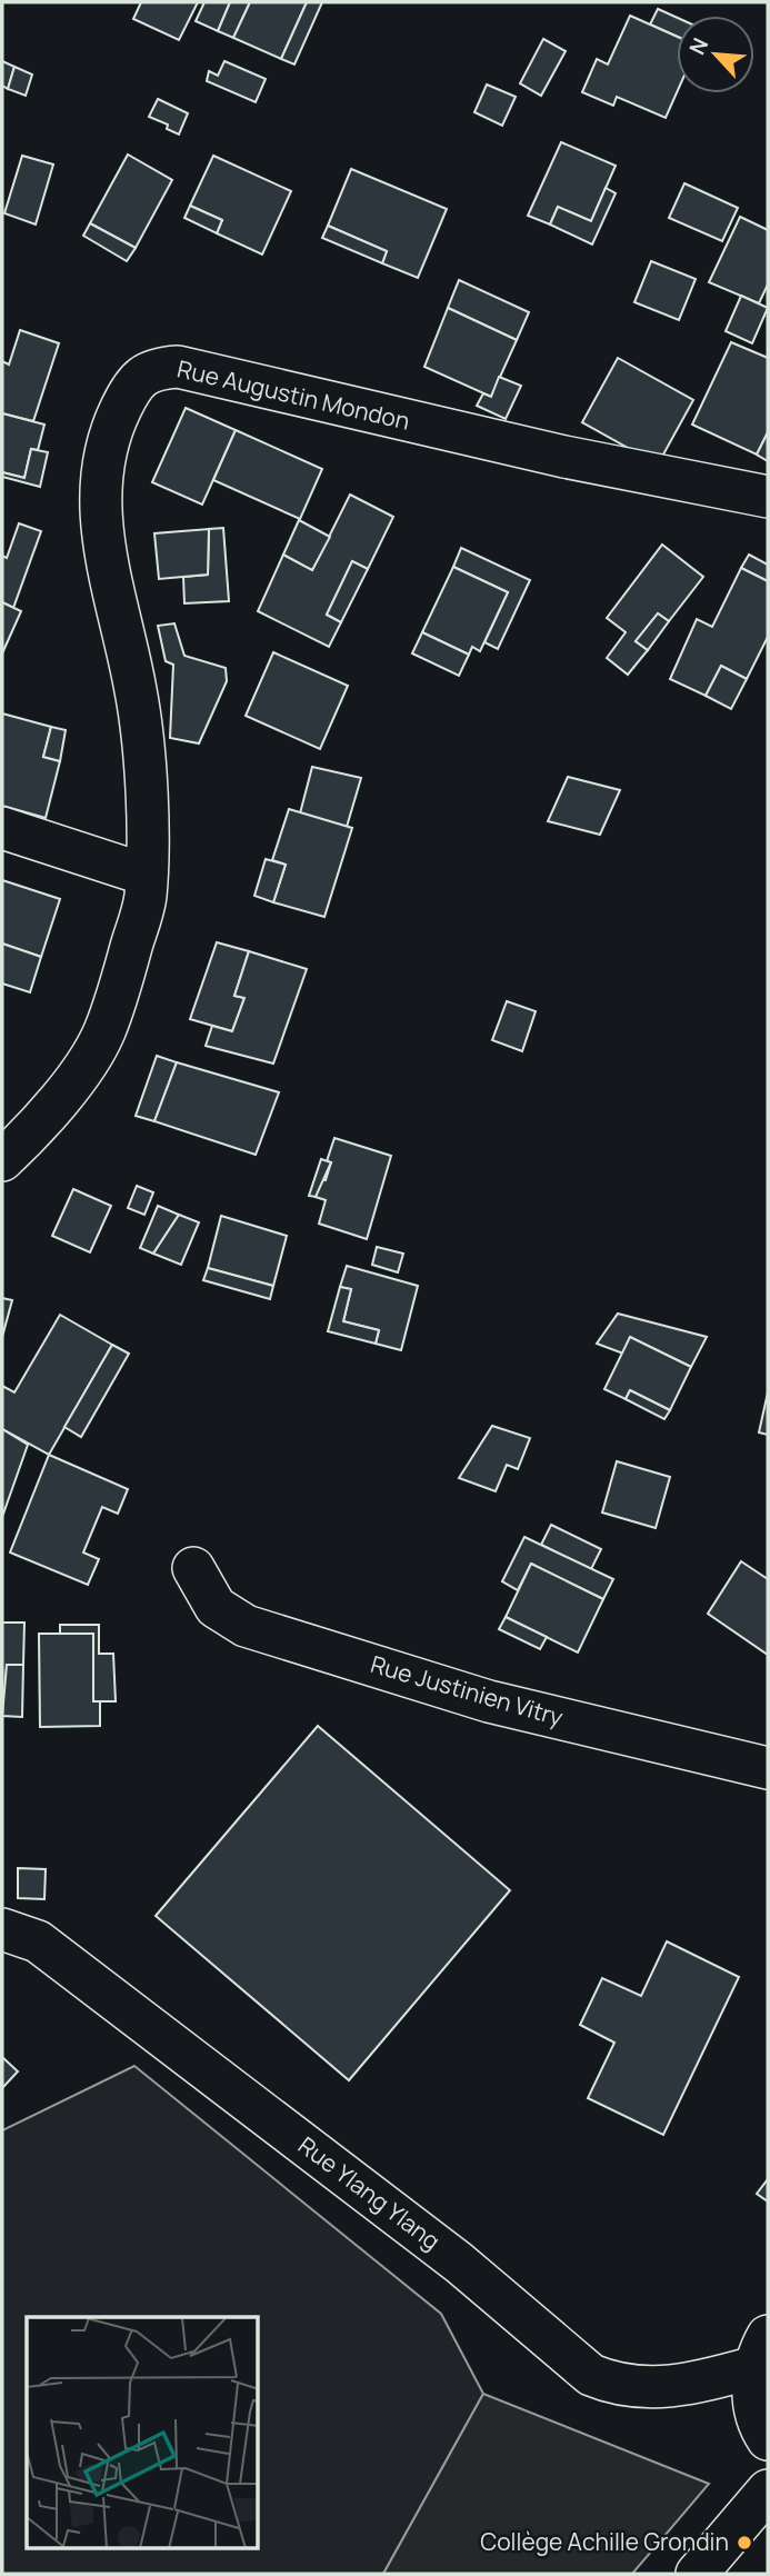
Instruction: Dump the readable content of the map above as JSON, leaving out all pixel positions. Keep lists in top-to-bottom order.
{
  "streets": {
    "street": ["Rue Augustin Mondon", "Rue Justinien Vitry", "Rue Ylang Ylang"]
  },
  "places": ["Collège Achille Grondin"],
  "north": "top left"
}
